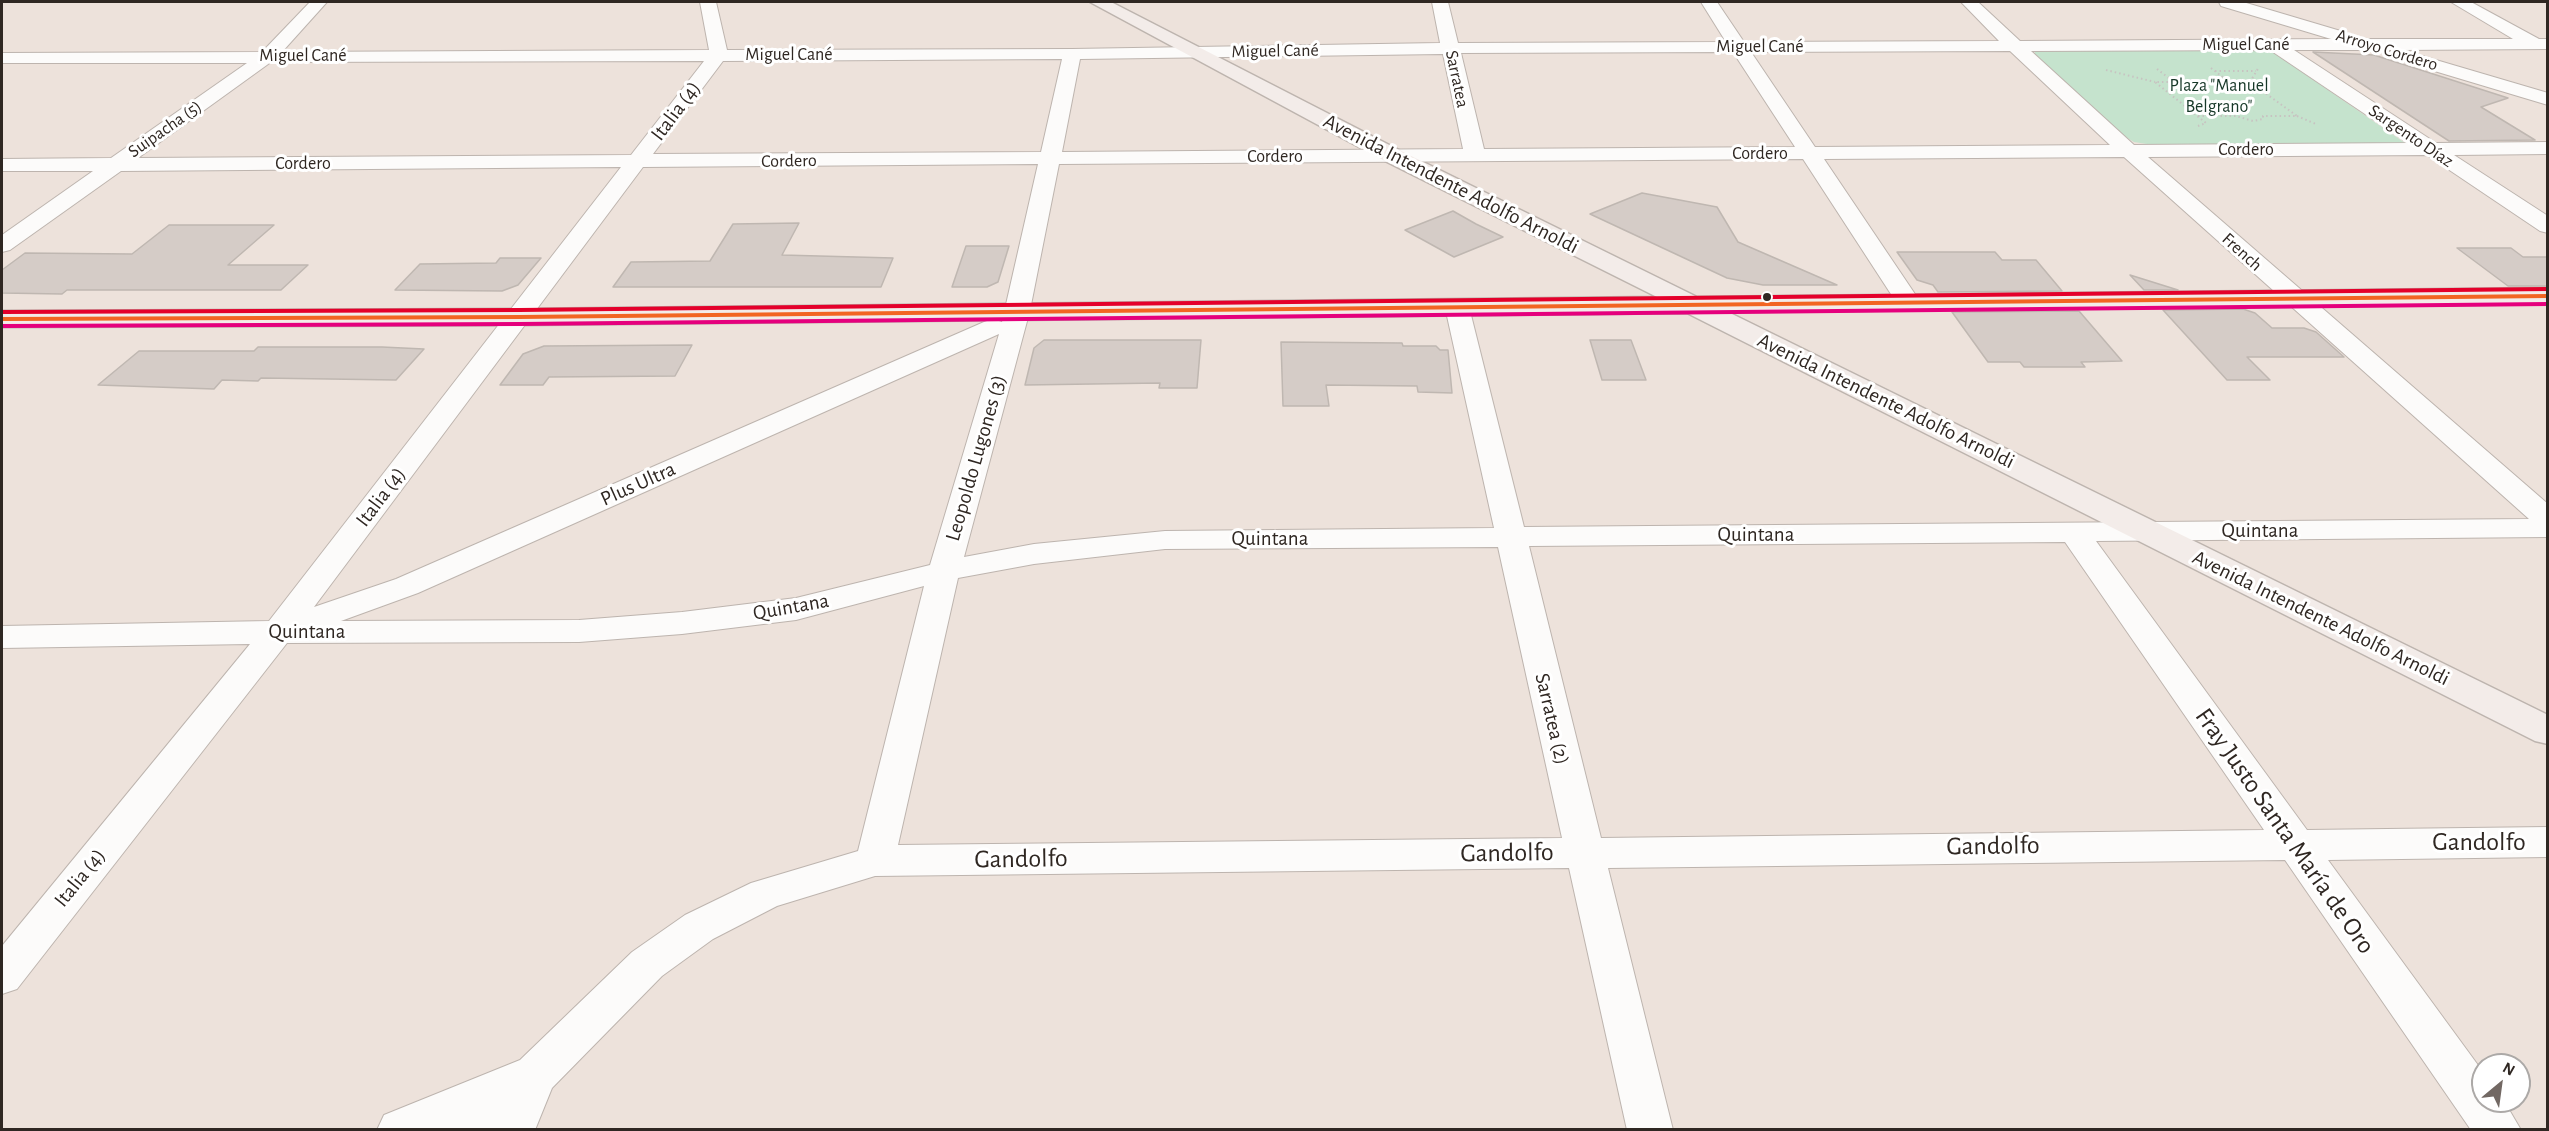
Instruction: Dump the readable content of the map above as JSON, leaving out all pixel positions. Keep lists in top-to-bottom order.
{
  "streets": {
    "main road": ["Avenida Intendente Adolfo Arnoldi"],
    "street": [
      "Miguel Cané",
      "Arroyo Cordero",
      "Sarratea",
      "Italia (4)",
      "Suipacha (5)",
      "Sargento Díaz",
      "Cordero",
      "French",
      "Leopoldo Lugones (3)",
      "Plus Ultra",
      "Quintana",
      "Sarratea (2)",
      "Fray Justo Santa María de Oro",
      "Gandolfo"
    ]
  },
  "crossings": [
    ["Miguel Cané", "Arroyo Cordero"],
    ["Miguel Cané", "Sarratea"],
    ["Miguel Cané", "Italia (4)"],
    ["Miguel Cané", "Suipacha (5)"],
    ["Miguel Cané", "Sargento Díaz"],
    ["Miguel Cané", "Avenida Intendente Adolfo Arnoldi"],
    ["Miguel Cané", "French"],
    ["Miguel Cané", "Leopoldo Lugones (3)"],
    ["Sarratea", "Cordero"],
    ["Italia (4)", "Cordero"],
    ["Italia (4)", "Plus Ultra"],
    ["Italia (4)", "Quintana"],
    ["Suipacha (5)", "Cordero"],
    ["Sargento Díaz", "Cordero"],
    ["Cordero", "Avenida Intendente Adolfo Arnoldi"],
    ["Cordero", "French"],
    ["Cordero", "Leopoldo Lugones (3)"],
    ["Avenida Intendente Adolfo Arnoldi", "Quintana"],
    ["Leopoldo Lugones (3)", "Plus Ultra"],
    ["Leopoldo Lugones (3)", "Quintana"],
    ["Leopoldo Lugones (3)", "Gandolfo"],
    ["Plus Ultra", "Quintana"],
    ["Quintana", "Sarratea (2)"],
    ["Quintana", "Fray Justo Santa María de Oro"],
    ["Sarratea (2)", "Gandolfo"],
    ["Fray Justo Santa María de Oro", "Gandolfo"]
  ],
  "parks": ["Plaza \"Manuel Belgrano\""],
  "north": "top right"
}
